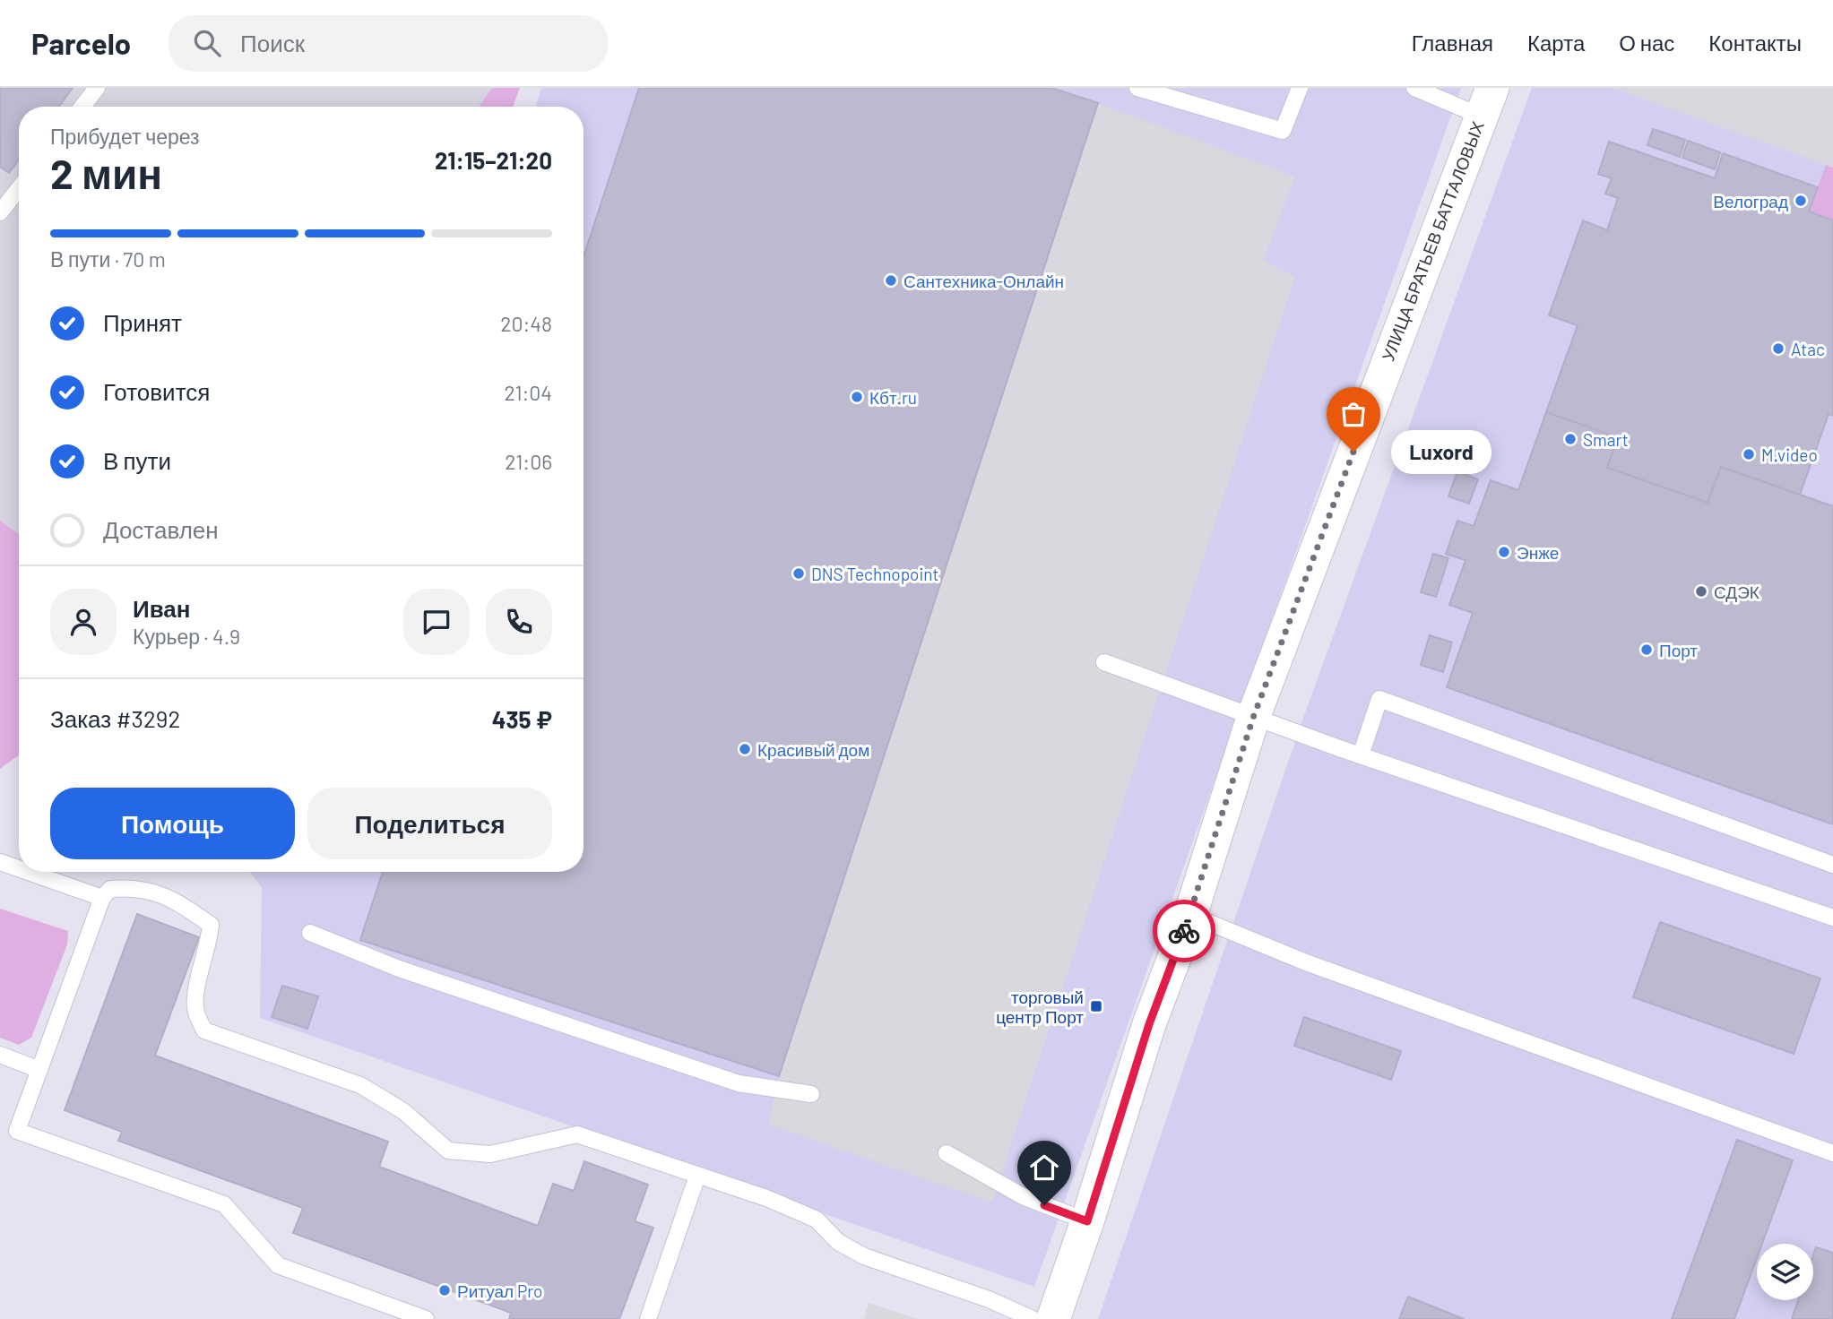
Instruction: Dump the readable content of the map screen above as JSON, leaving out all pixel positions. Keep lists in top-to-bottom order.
{
  "streets": {
    "street": ["УЛИЦА БРАТЬЕВ БАТТАЛОВЫХ"]
  },
  "places": {
    "other": [
      "Велоград",
      "Сантехника-Онлайн",
      "Atac",
      "Кбт.ru",
      "Smart",
      "Luxord",
      "M.video",
      "Энже",
      "DNS Technopoint",
      "СДЭК",
      "Порт",
      "Красивый дом",
      "Ритуал Pro"
    ],
    "transit": ["торговый центр Порт"]
  },
  "page": {
    "header": "Parcelo",
    "search": "Поиск",
    "nav": [
      "Главная",
      "Карта",
      "О нас",
      "Контакты"
    ],
    "heading": ["2 мин", "Прибудет через", "21:15–21:20"],
    "panel": [
      "Иван",
      "Курьер · 4.9",
      "Заказ #3292",
      "435 ₽"
    ],
    "bar": "В пути · 70 m",
    "list": [
      ["Принят", "20:48"],
      ["Готовится", "21:04"],
      ["В пути", "21:06"],
      "Доставлен"
    ],
    "bubble": "Luxord",
    "buttons": ["Помощь", "Поделиться"]
  }
}
